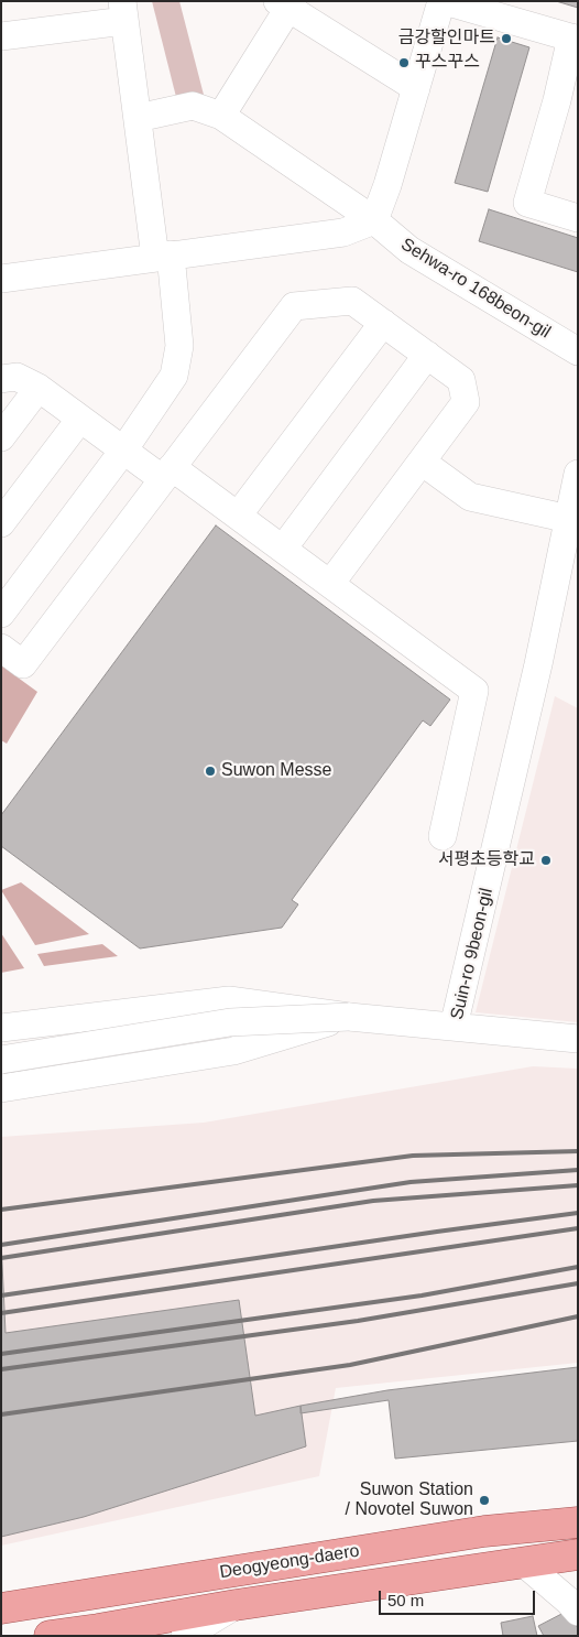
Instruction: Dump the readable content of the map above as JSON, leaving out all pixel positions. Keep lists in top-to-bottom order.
{
  "streets": {
    "main road": ["Deogyeong-daero"],
    "street": ["Sehwa-ro 168beon-gil", "Suin-ro 9beon-gil"]
  },
  "places": [
    "금강할인마트",
    "꾸스꾸스",
    "Suwon Messe",
    "서평초등학교",
    "Suwon Station / Novotel Suwon"
  ],
  "scale_bar": "50 m"
}
